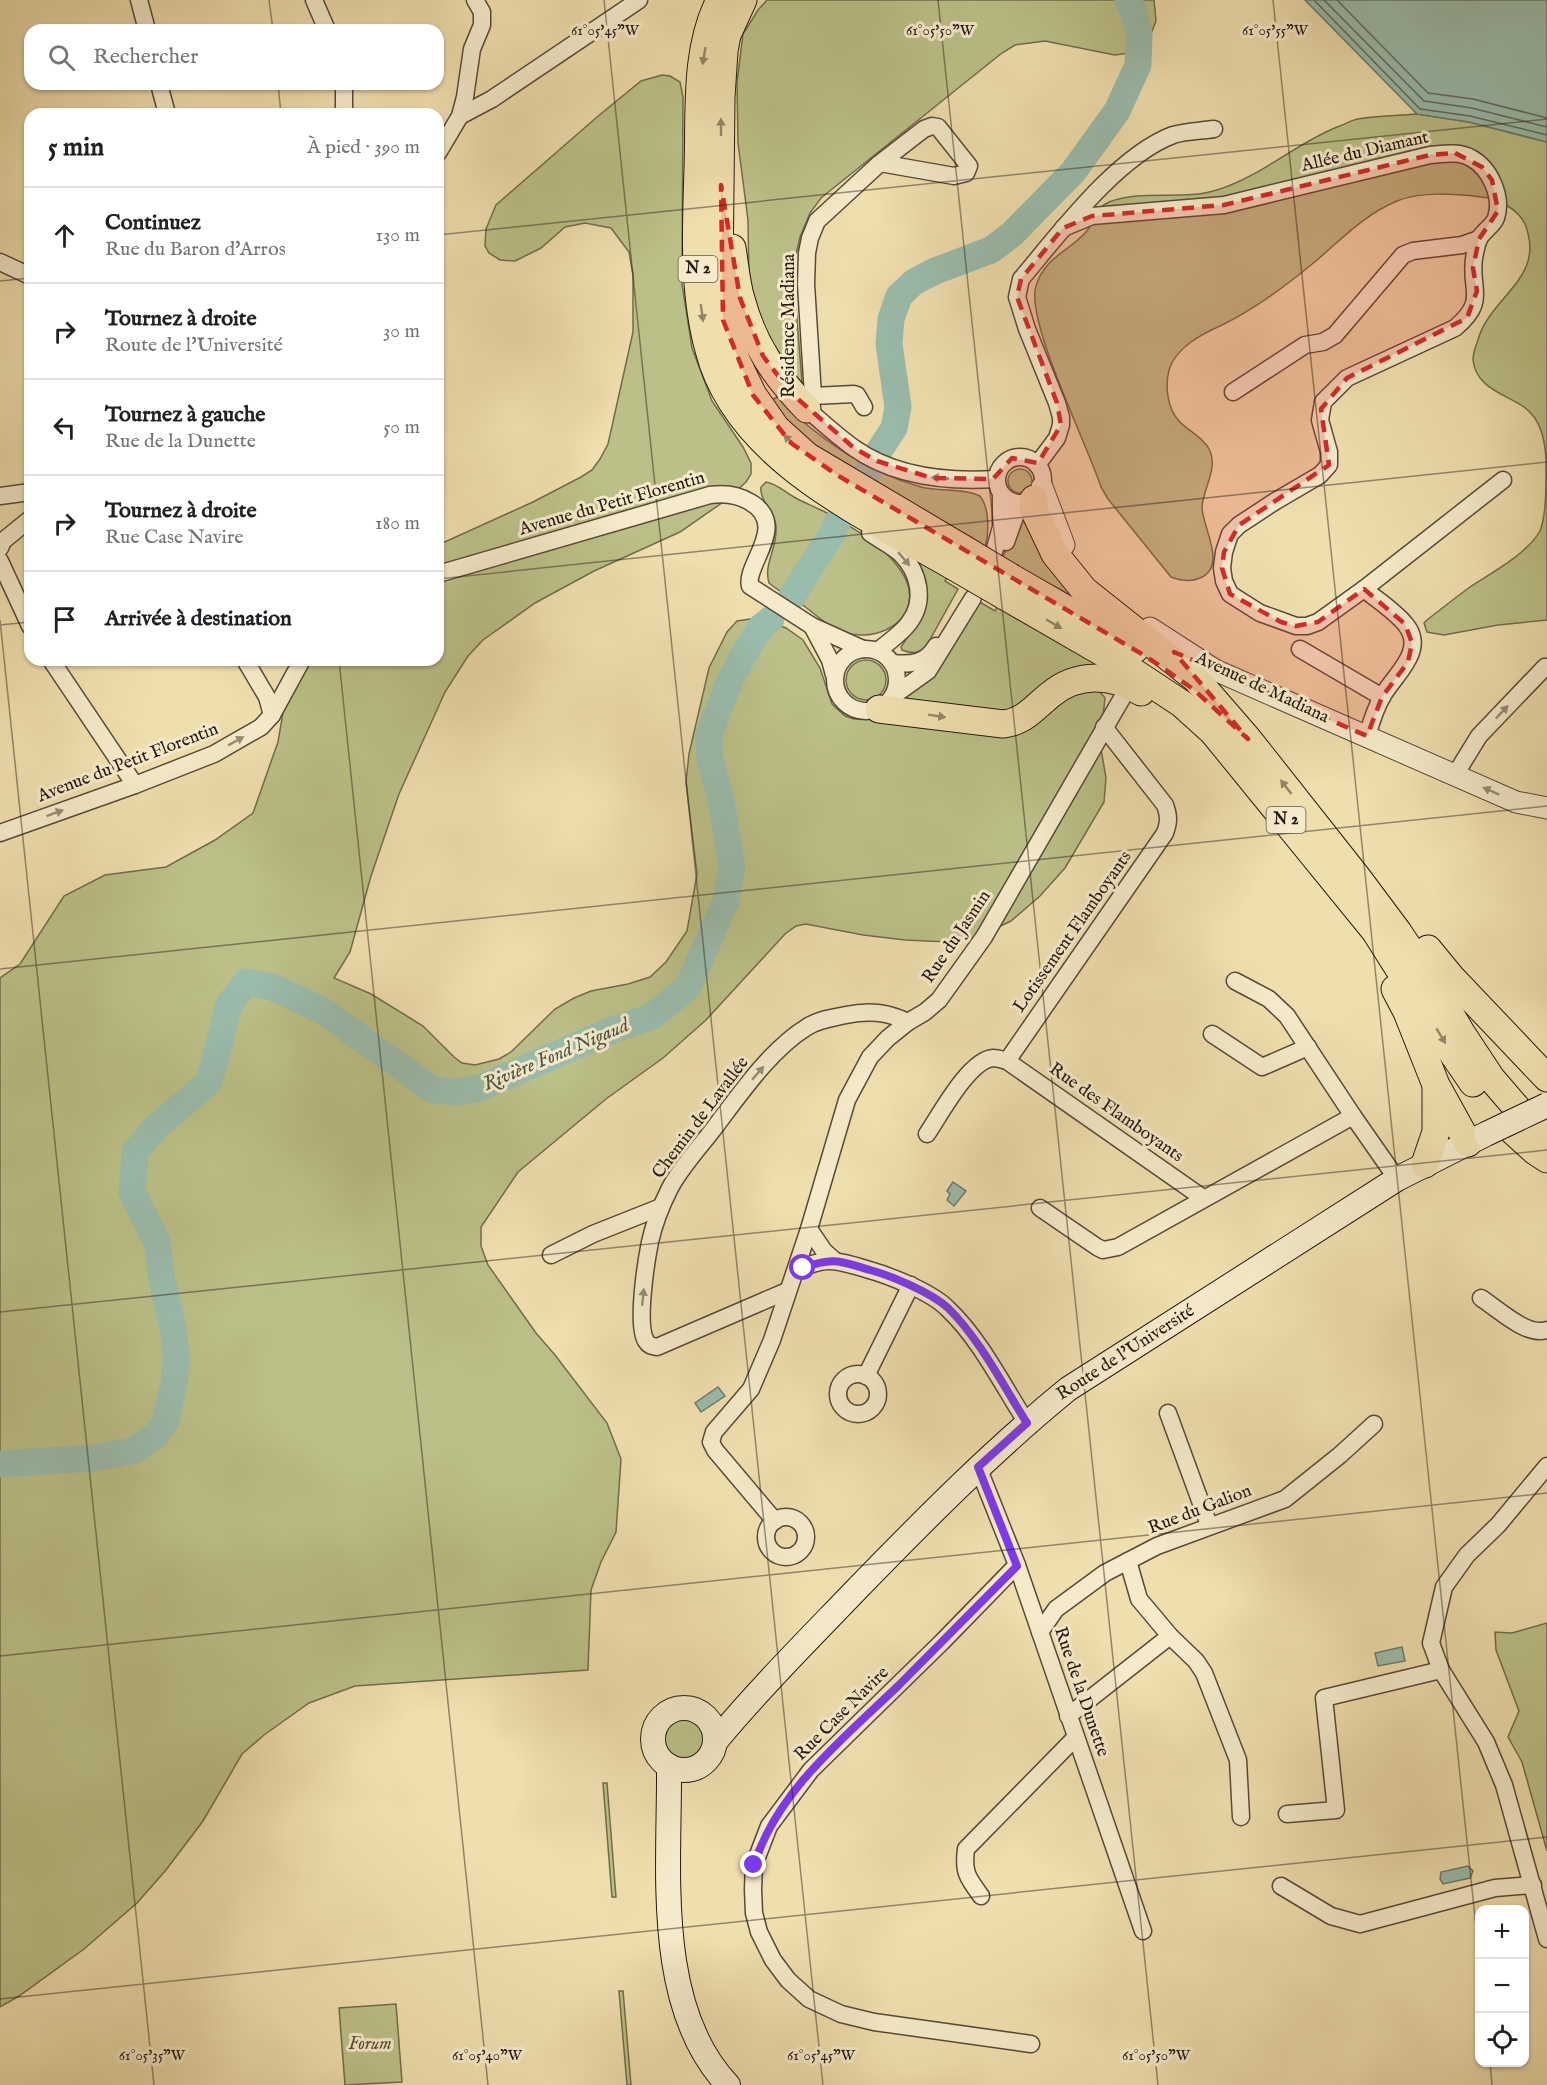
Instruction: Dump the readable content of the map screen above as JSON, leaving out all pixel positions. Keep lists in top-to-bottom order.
{
  "streets": {
    "main road": ["N 2", "Route de l'Université"],
    "street": [
      "Allée du Diamant",
      "Résidence Madiana",
      "Avenue du Petit Florentin",
      "Avenue de Madiana",
      "Lotissement Flamboyants",
      "Rue du Jasmin",
      "Rue des Flamboyants",
      "Chemin de Lavallée",
      "Rue du Galion",
      "Rue de la Dunette",
      "Rue Case Navire"
    ]
  },
  "crossings": [
    ["N 2", "Route de l'Université"],
    ["Lotissement Flamboyants", "Rue du Jasmin"],
    ["Lotissement Flamboyants", "Rue des Flamboyants"],
    ["Rue du Jasmin", "Chemin de Lavallée"],
    ["Route de l'Université", "Rue de la Dunette"],
    ["Rue du Galion", "Rue de la Dunette"],
    ["Rue de la Dunette", "Rue Case Navire"]
  ],
  "one_way": ["Avenue du Petit Florentin"],
  "water": ["Rivière Fond Nigaud"],
  "parks": ["Forum"],
  "page": {
    "search": "Rechercher",
    "heading": ["5 min", "À pied · 390 m"],
    "list": [
      ["Continuez", "Rue du Baron d'Arros", "130 m"],
      ["Tournez à droite", "Route de l'Université", "30 m"],
      ["Tournez à gauche", "Rue de la Dunette", "50 m"],
      ["Tournez à droite", "Rue Case Navire", "180 m"],
      "Arrivée à destination"
    ],
    "map_buttons": ["+", "−"]
  },
  "coordinates": [
    "61°05'45\"W",
    "61°05'50\"W",
    "61°05'55\"W",
    "61°05'35\"W",
    "61°05'40\"W"
  ]
}
